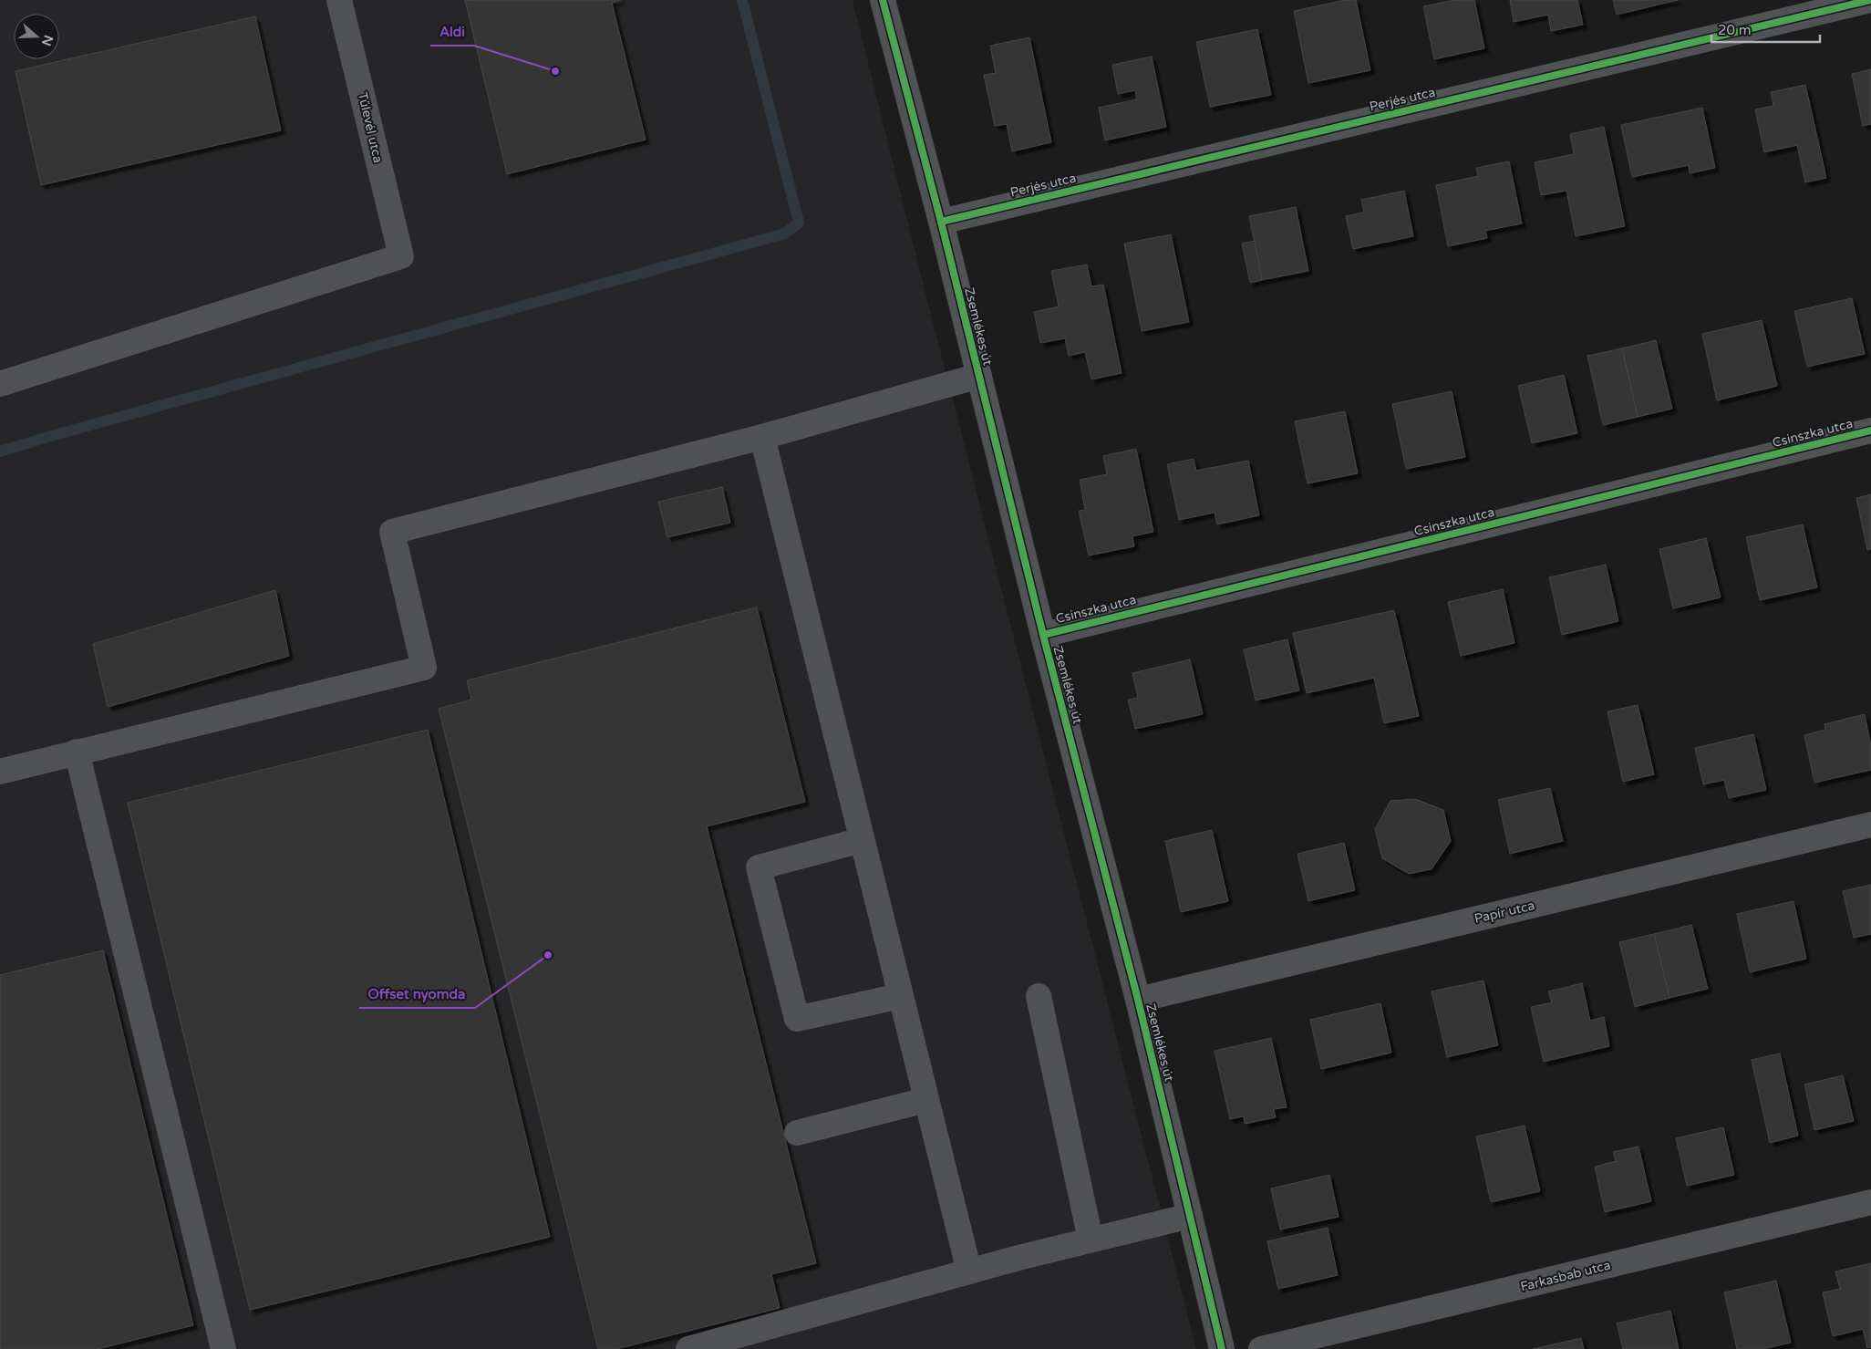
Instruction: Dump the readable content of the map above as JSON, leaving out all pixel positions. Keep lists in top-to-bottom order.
{
  "streets": {
    "street": [
      "Perjés utca",
      "Tűlevél utca",
      "Zsemlékes út",
      "Csinszka utca",
      "Papír utca",
      "Farkasbab utca"
    ]
  },
  "crossings": [
    ["Perjés utca", "Zsemlékes út"],
    ["Zsemlékes út", "Csinszka utca"],
    ["Zsemlékes út", "Papír utca"]
  ],
  "places": ["Aldi", "Offset nyomda"],
  "scale_bar": "20 m",
  "north": "right"
}
